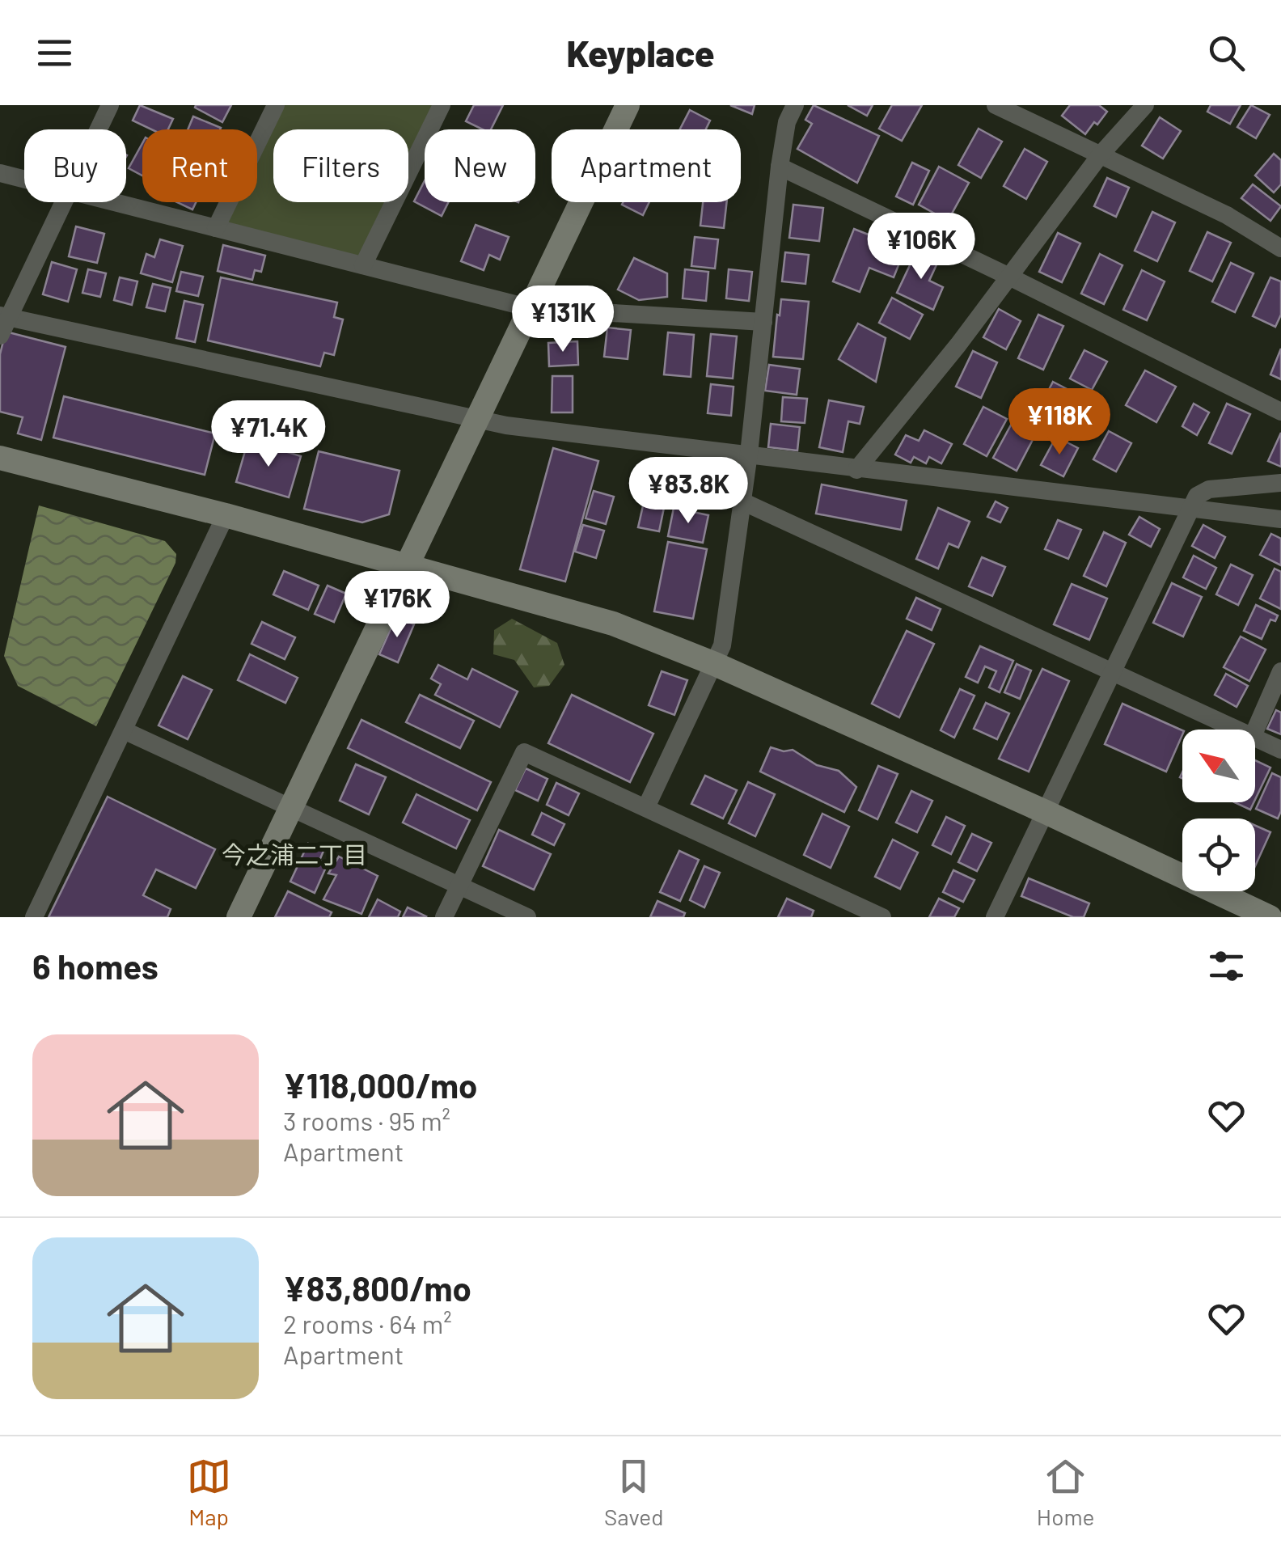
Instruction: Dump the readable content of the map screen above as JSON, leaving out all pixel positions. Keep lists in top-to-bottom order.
{
  "districts": ["今之浦二丁目"],
  "north": "top left",
  "page": {
    "header": "Keyplace",
    "chip": [
      "Buy",
      "Rent",
      "Filters",
      "New",
      "Apartment"
    ],
    "price": [
      "¥106K",
      "¥131K",
      "¥118K",
      "¥71.4K",
      "¥83.8K",
      "¥176K"
    ],
    "heading": "6 homes",
    "list": [
      {
        "name": "¥118,000/mo",
        "note": "3 rooms · 95 m² · Apartment"
      },
      {
        "name": "¥83,800/mo",
        "note": "2 rooms · 64 m² · Apartment"
      }
    ],
    "tabs": ["Map", "Saved", "Home"]
  }
}
